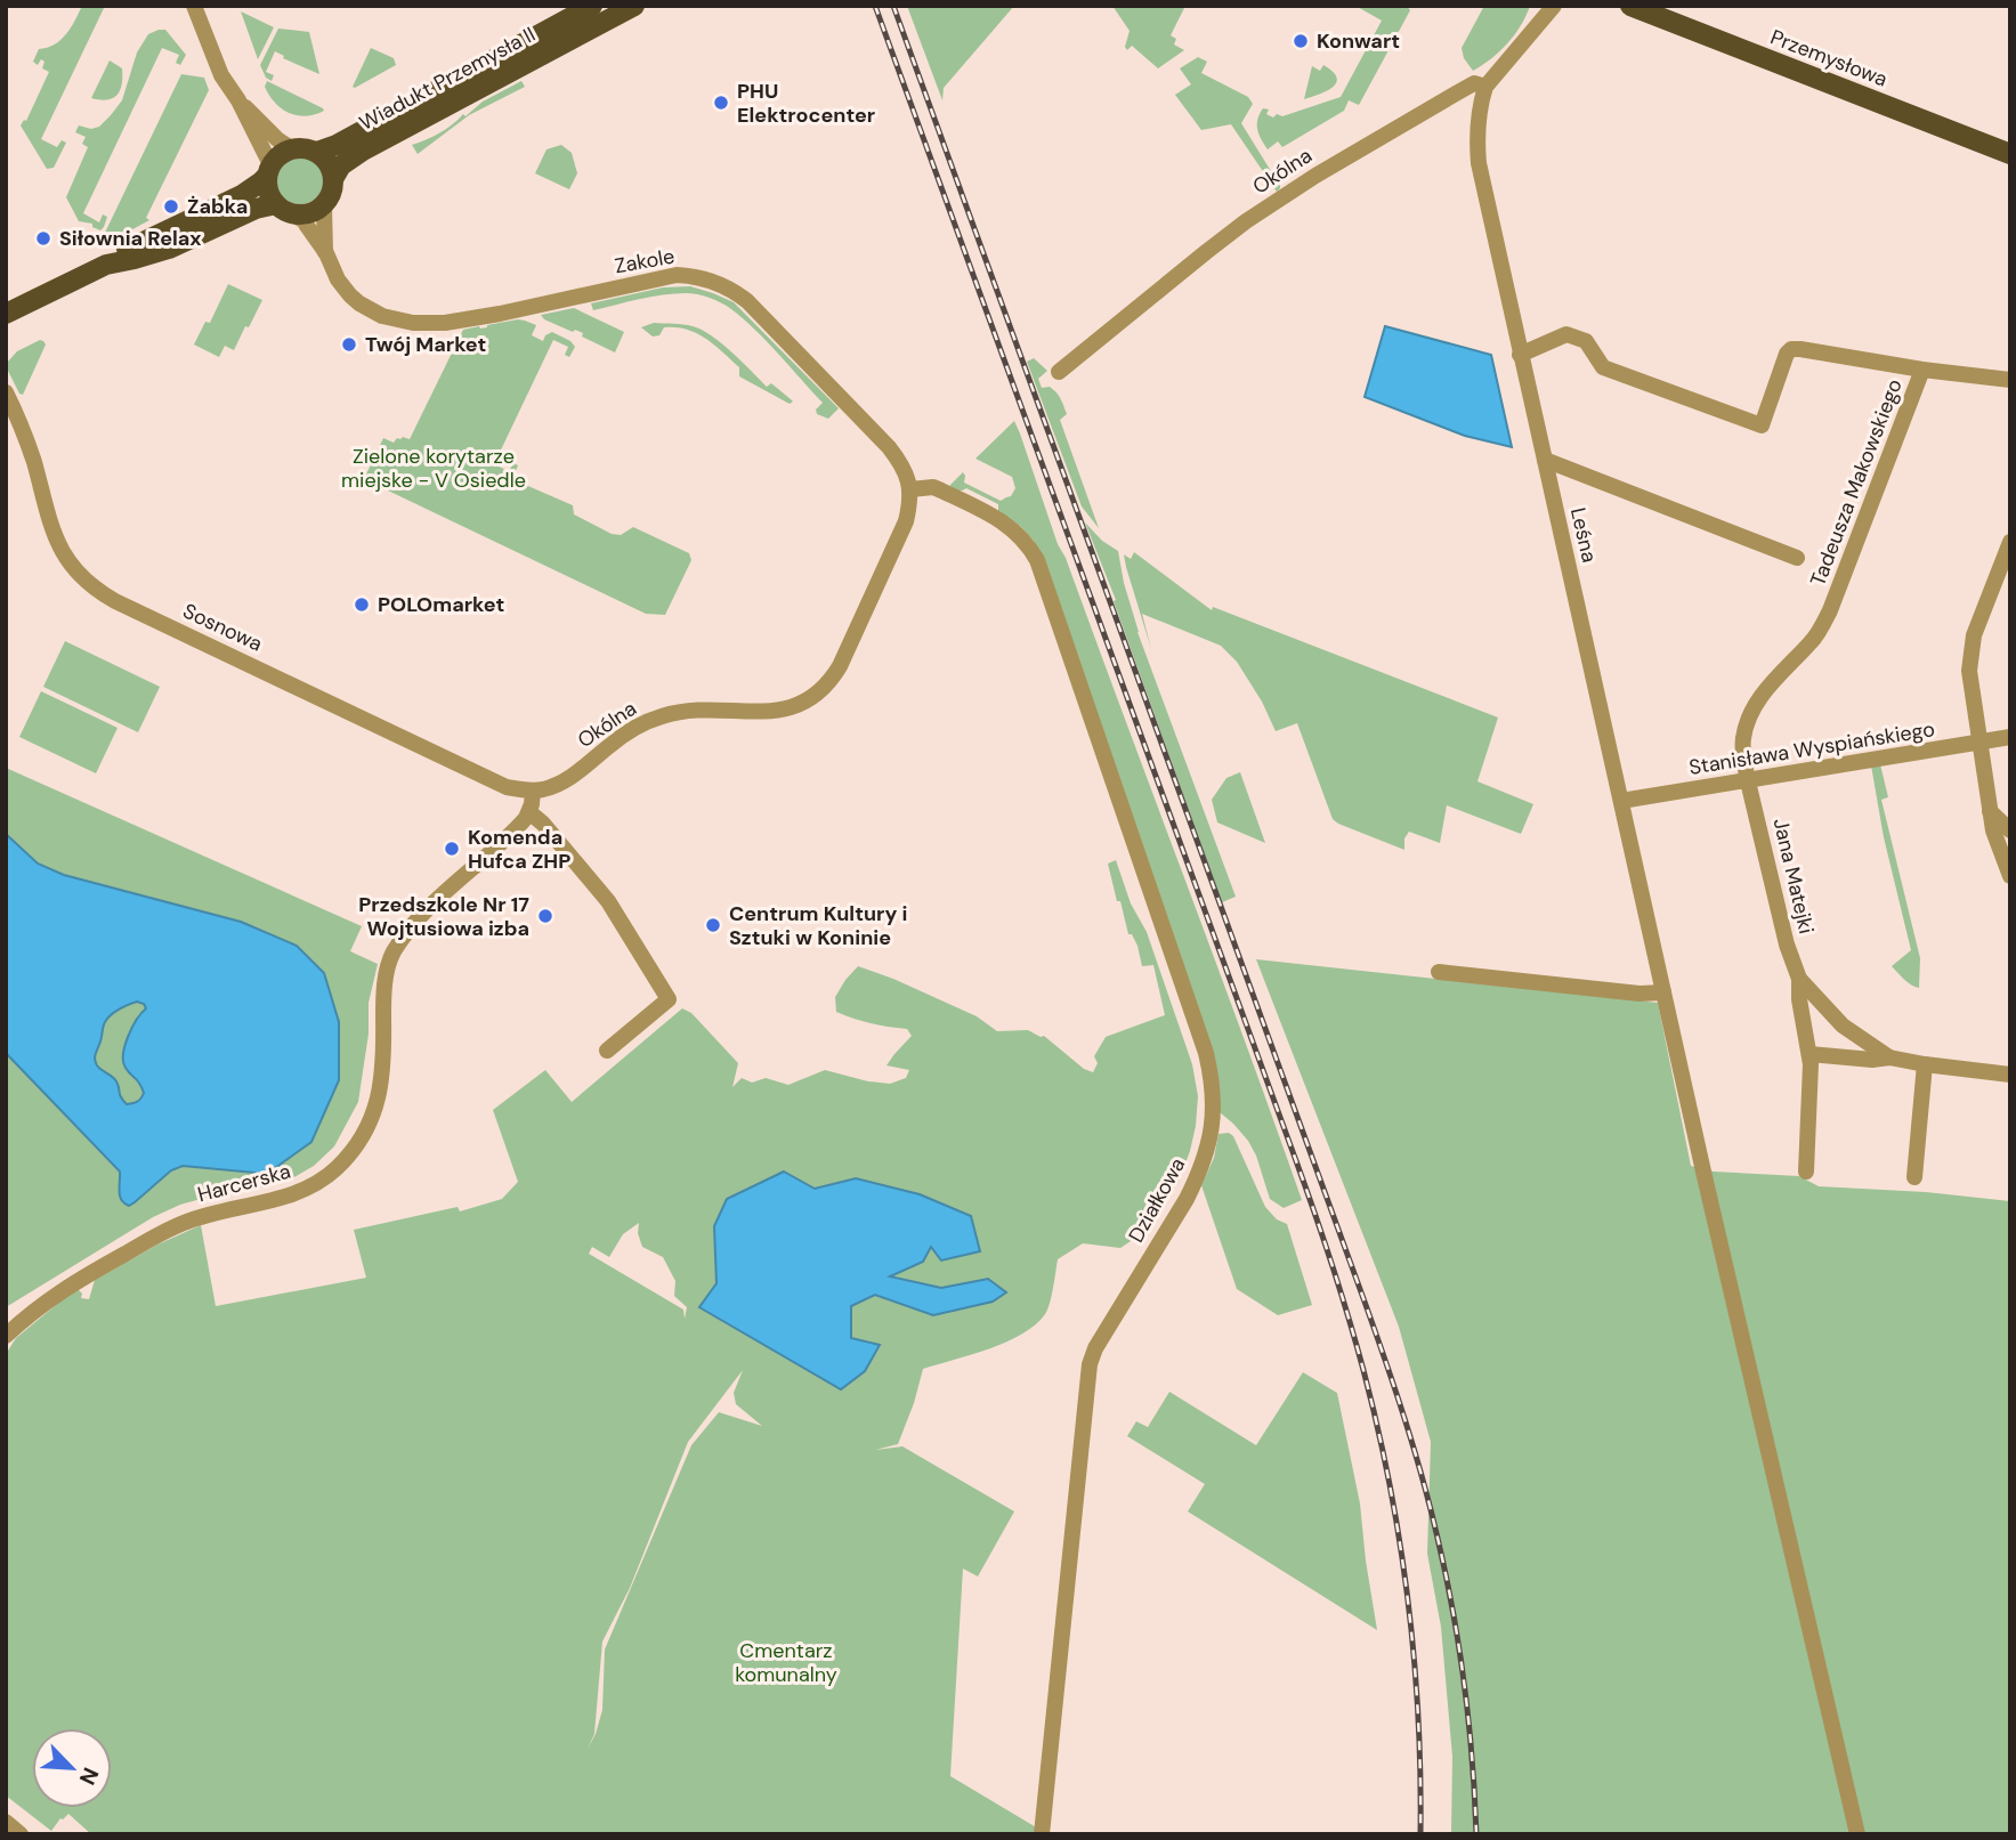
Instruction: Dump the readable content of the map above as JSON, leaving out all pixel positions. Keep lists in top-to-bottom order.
{
  "streets": {
    "main road": ["Przemysłowa", "Wiadukt Przemysła II"],
    "street": [
      "Okólna",
      "Zakole",
      "Tadeusza Makowskiego",
      "Leśna",
      "Sosnowa",
      "Stanisława Wyspiańskiego",
      "Jana Matejki",
      "Harcerska",
      "Działkowa"
    ]
  },
  "crossings": [
    ["Wiadukt Przemysła II", "Zakole"],
    ["Okólna", "Zakole"],
    ["Okólna", "Leśna"],
    ["Okólna", "Sosnowa"],
    ["Okólna", "Działkowa"],
    ["Zakole", "Działkowa"],
    ["Tadeusza Makowskiego", "Leśna"],
    ["Tadeusza Makowskiego", "Stanisława Wyspiańskiego"],
    ["Tadeusza Makowskiego", "Jana Matejki"],
    ["Leśna", "Stanisława Wyspiańskiego"],
    ["Stanisława Wyspiańskiego", "Jana Matejki"]
  ],
  "parks": ["Zielone korytarze miejske - V Osiedle", "Cmentarz komunalny"],
  "places": [
    "Konwart",
    "PHU Elektrocenter",
    "Żabka",
    "Siłownia Relax",
    "Twój Market",
    "POLOmarket",
    "Komenda Hufca ZHP",
    "Przedszkole Nr 17 Wojtusiowa izba",
    "Centrum Kultury i Sztuki w Koninie"
  ],
  "north": "bottom right"
}
